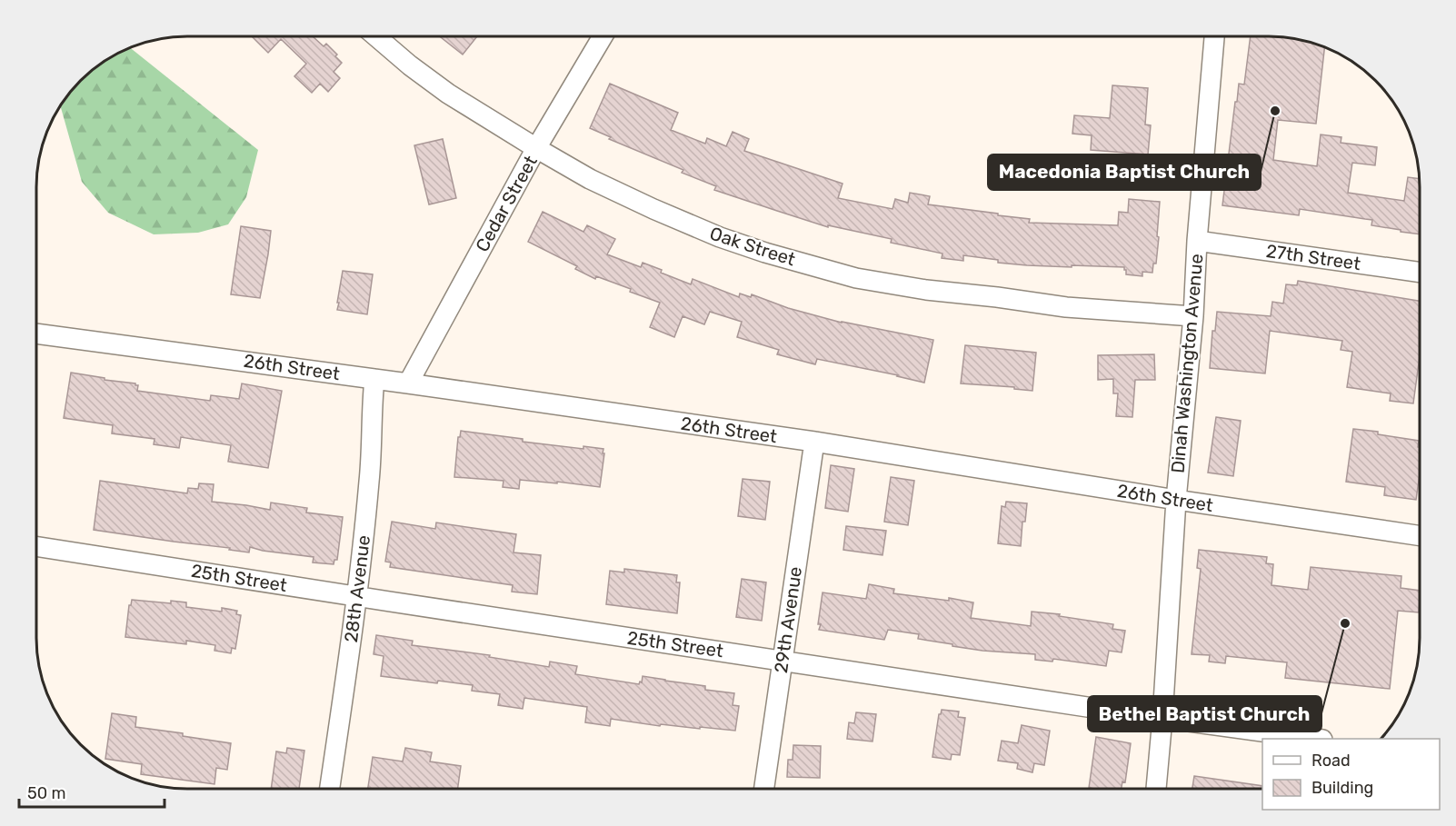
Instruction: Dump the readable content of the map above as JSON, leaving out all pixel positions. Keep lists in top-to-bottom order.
{
  "streets": {
    "street": [
      "Cedar Street",
      "Oak Street",
      "27th Street",
      "Dinah Washington Avenue",
      "26th Street",
      "25th Street",
      "28th Avenue",
      "29th Avenue"
    ]
  },
  "crossings": [
    ["Cedar Street", "Oak Street"],
    ["Cedar Street", "26th Street"],
    ["Oak Street", "Dinah Washington Avenue"],
    ["27th Street", "Dinah Washington Avenue"],
    ["Dinah Washington Avenue", "26th Street"],
    ["Dinah Washington Avenue", "25th Street"],
    ["26th Street", "28th Avenue"],
    ["26th Street", "29th Avenue"],
    ["25th Street", "28th Avenue"],
    ["25th Street", "29th Avenue"]
  ],
  "places": ["Macedonia Baptist Church", "Bethel Baptist Church"],
  "legend": ["Road", "Building"],
  "scale_bar": "50 m"
}
